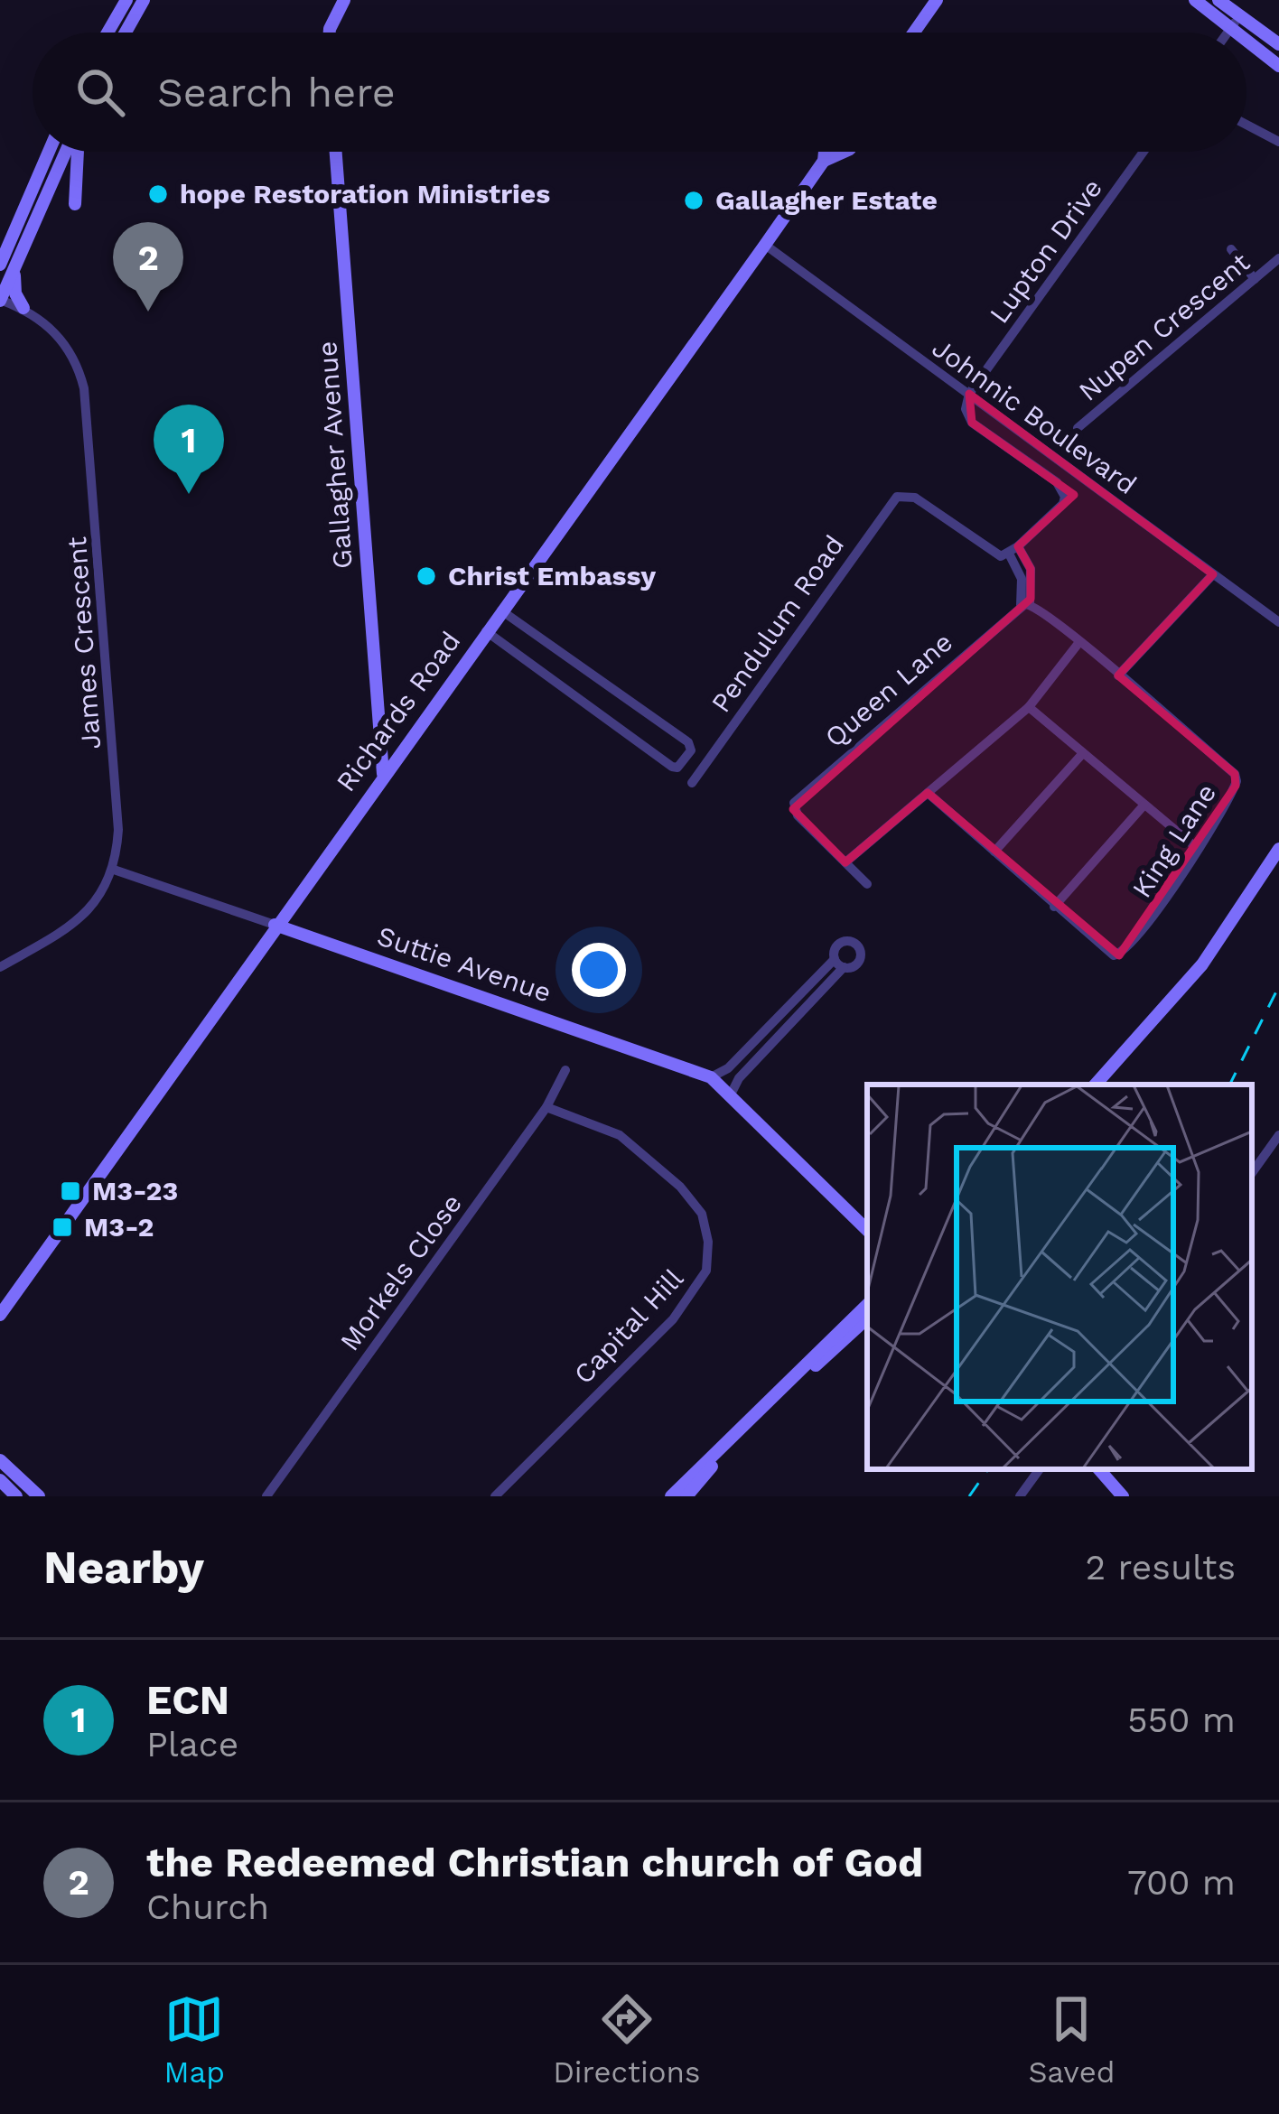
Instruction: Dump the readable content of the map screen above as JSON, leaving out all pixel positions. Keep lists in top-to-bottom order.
{
  "streets": {
    "street": [
      "Lupton Drive",
      "Nupen Crescent",
      "Johnnic Boulevard",
      "Gallagher Avenue",
      "Pendulum Road",
      "James Crescent",
      "Queen Lane",
      "Richards Road",
      "King Lane",
      "Suttie Avenue",
      "Morkels Close",
      "Capital Hill"
    ]
  },
  "crossings": [
    ["Lupton Drive", "Johnnic Boulevard"],
    ["Johnnic Boulevard", "Richards Road"],
    ["Gallagher Avenue", "Richards Road"],
    ["James Crescent", "Suttie Avenue"],
    ["Richards Road", "Suttie Avenue"],
    ["Morkels Close", "Capital Hill"]
  ],
  "places": {
    "other": ["hope Restoration Ministries", "Gallagher Estate", "Christ Embassy"],
    "transit": ["M3-23", "M3-2"]
  },
  "page": {
    "search": "Search here",
    "pins": ["2", "1"],
    "heading": ["Nearby", "2 results"],
    "list": [
      {
        "mark": "1",
        "name": "ECN",
        "note": "Place",
        "value": "550 m"
      },
      {
        "mark": "2",
        "name": "the Redeemed Christian church of God",
        "note": "Church",
        "value": "700 m"
      }
    ],
    "nav": ["Map", "Directions", "Saved"]
  }
}
